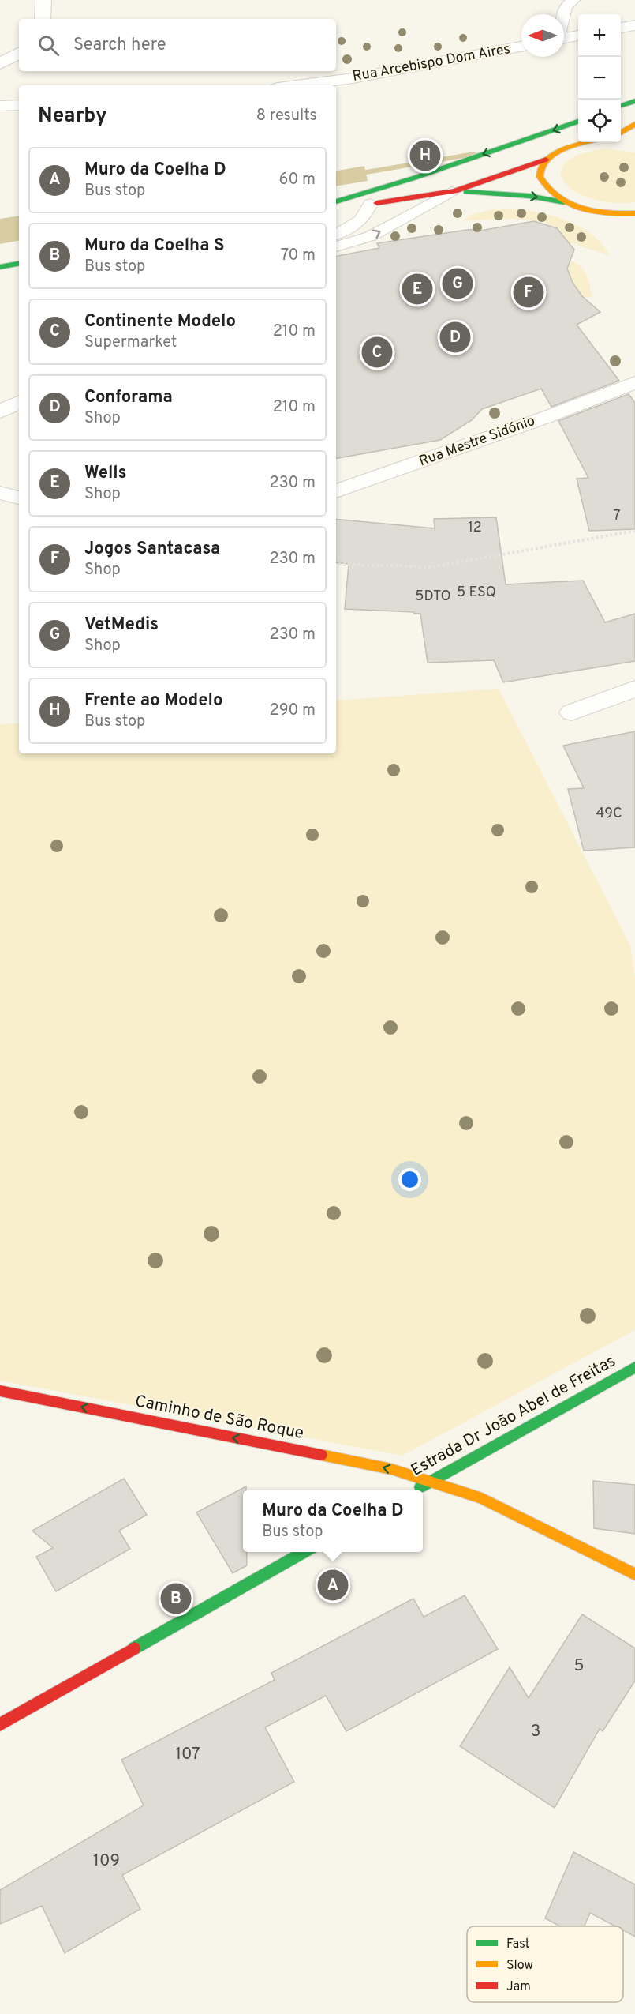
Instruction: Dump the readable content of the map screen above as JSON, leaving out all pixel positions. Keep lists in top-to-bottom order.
{
  "streets": {
    "main road": ["Estrada Dr João Abel de Freitas", "Caminho de São Roque"],
    "street": ["Rua Arcebispo Dom Aires", "Rua Mestre Sidónio"]
  },
  "crossings": [
    ["Estrada Dr João Abel de Freitas", "Caminho de São Roque"]
  ],
  "one_way": ["Caminho de São Roque"],
  "house_numbers": [
    "7",
    "12",
    "5 ESQ",
    "5DTO",
    "49C",
    "5",
    "3",
    "107",
    "109"
  ],
  "legend": ["Fast", "Slow", "Jam"],
  "north": "left",
  "page": {
    "map_buttons": ["+", "−"],
    "search": "Search here",
    "heading": ["Nearby", "8 results"],
    "pins": [
      "H",
      "G",
      "E",
      "F",
      "D",
      "C",
      "A",
      "B"
    ],
    "list": [
      {
        "mark": "A",
        "name": "Muro da Coelha D",
        "note": "Bus stop",
        "value": "60 m"
      },
      {
        "mark": "B",
        "name": "Muro da Coelha S",
        "note": "Bus stop",
        "value": "70 m"
      },
      {
        "mark": "C",
        "name": "Continente Modelo",
        "note": "Supermarket",
        "value": "210 m"
      },
      {
        "mark": "D",
        "name": "Conforama",
        "note": "Shop",
        "value": "210 m"
      },
      {
        "mark": "E",
        "name": "Wells",
        "note": "Shop",
        "value": "230 m"
      },
      {
        "mark": "F",
        "name": "Jogos Santacasa",
        "note": "Shop",
        "value": "230 m"
      },
      {
        "mark": "G",
        "name": "VetMedis",
        "note": "Shop",
        "value": "230 m"
      },
      {
        "mark": "H",
        "name": "Frente ao Modelo",
        "note": "Bus stop",
        "value": "290 m"
      }
    ],
    "popup": ["Muro da Coelha D", "Bus stop"]
  }
}
